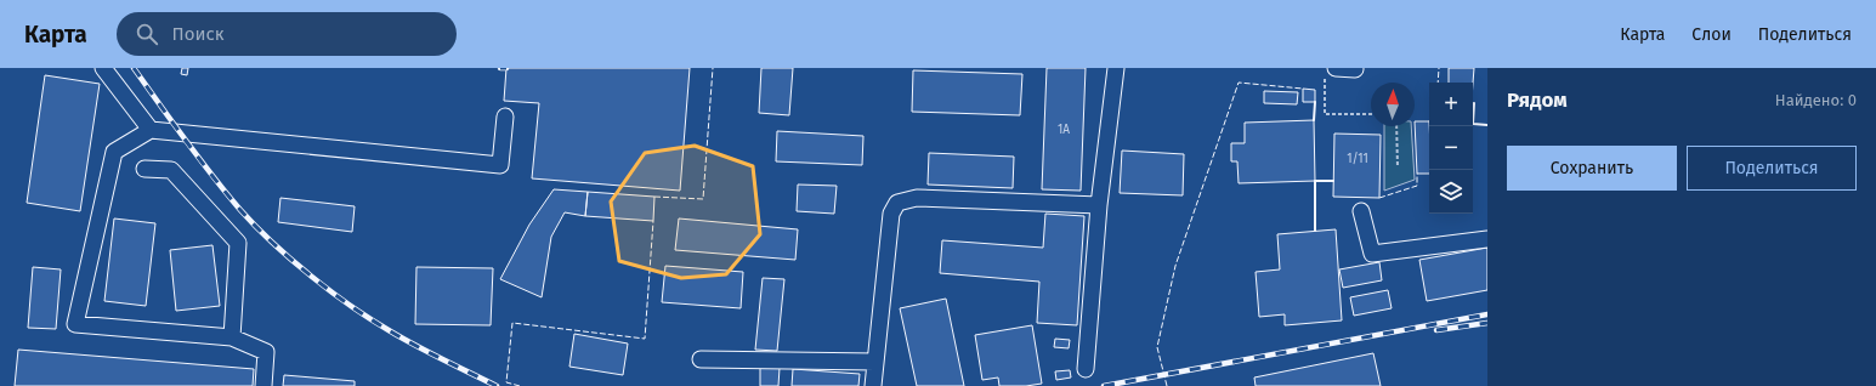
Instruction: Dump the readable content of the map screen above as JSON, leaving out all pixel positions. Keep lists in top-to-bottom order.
{
  "house_numbers": ["1А", "1/11"],
  "north": "top",
  "page": {
    "header": "Карта",
    "search": "Поиск",
    "nav": ["Карта", "Слои", "Поделиться"],
    "heading": ["Рядом", "Найдено: 0"],
    "map_buttons": ["+", "−"],
    "buttons": ["Сохранить", "Поделиться"]
  }
}
